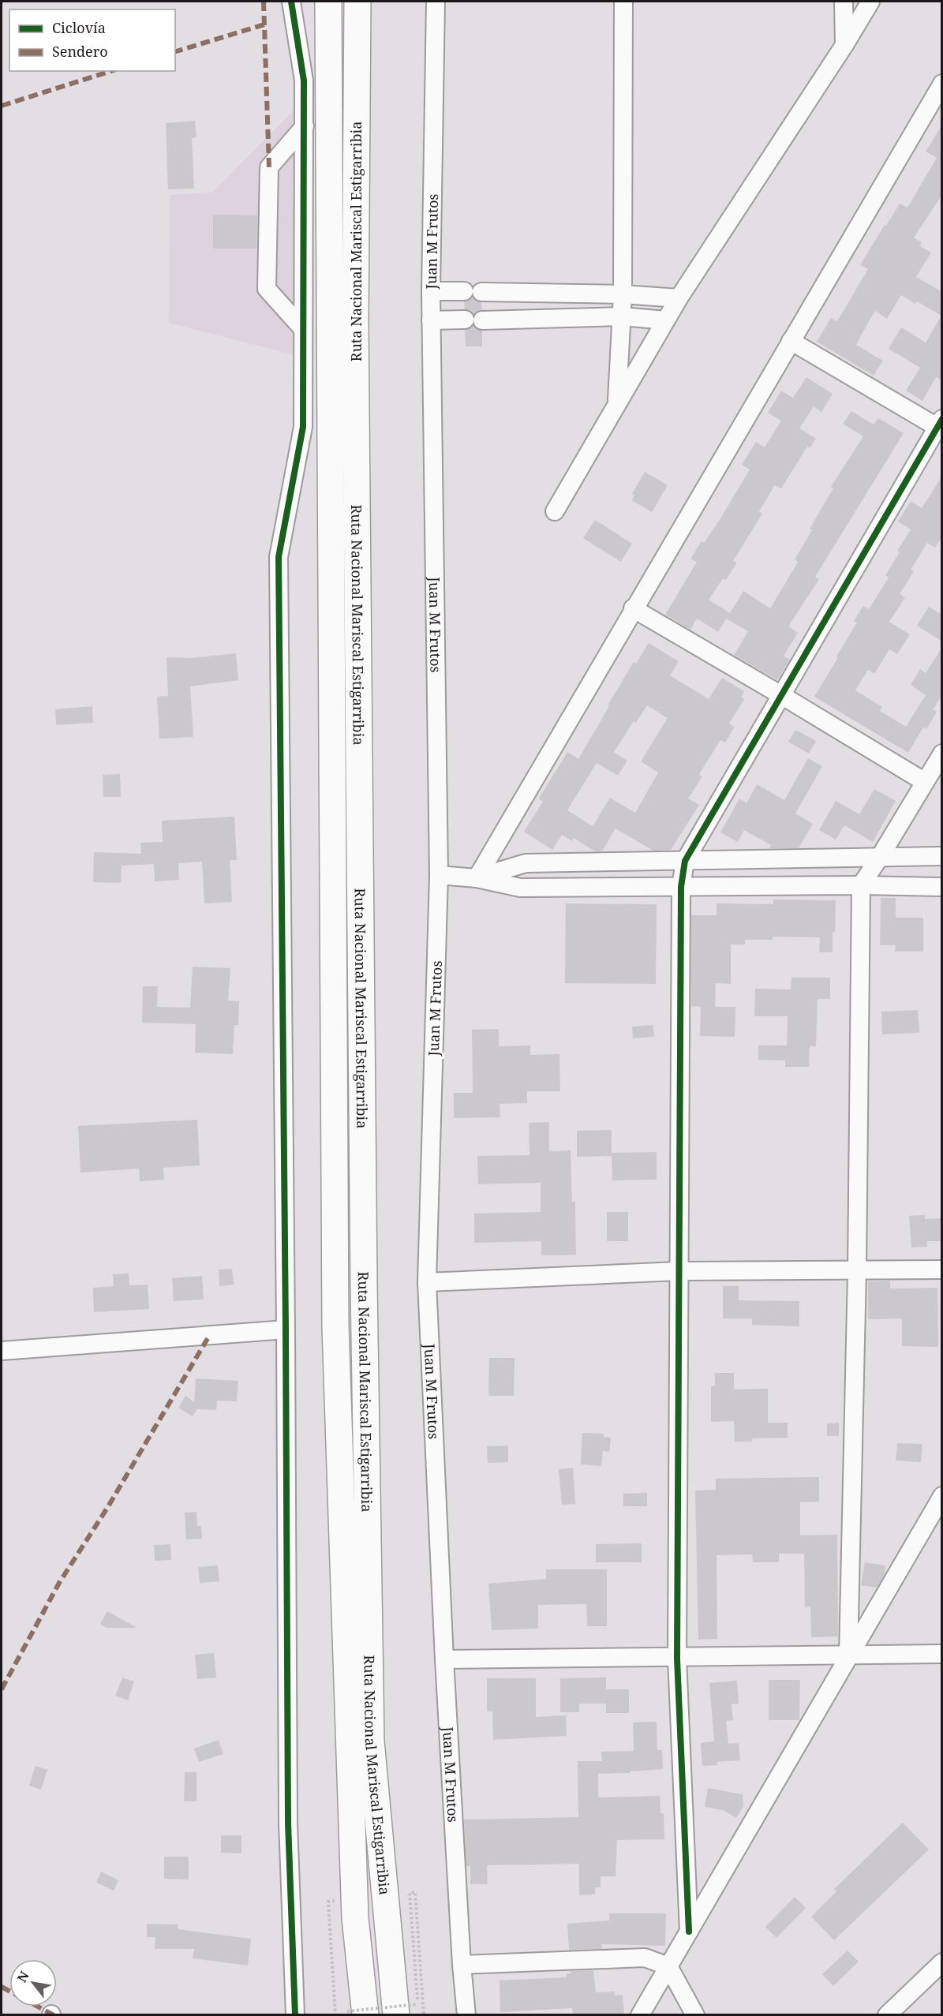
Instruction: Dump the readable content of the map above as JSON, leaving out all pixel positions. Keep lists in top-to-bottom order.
{
  "streets": {
    "highway": ["Ruta Nacional Mariscal Estigarribia"],
    "street": ["Juan M Frutos"]
  },
  "legend": ["Ciclovía", "Sendero"],
  "north": "top left"
}
